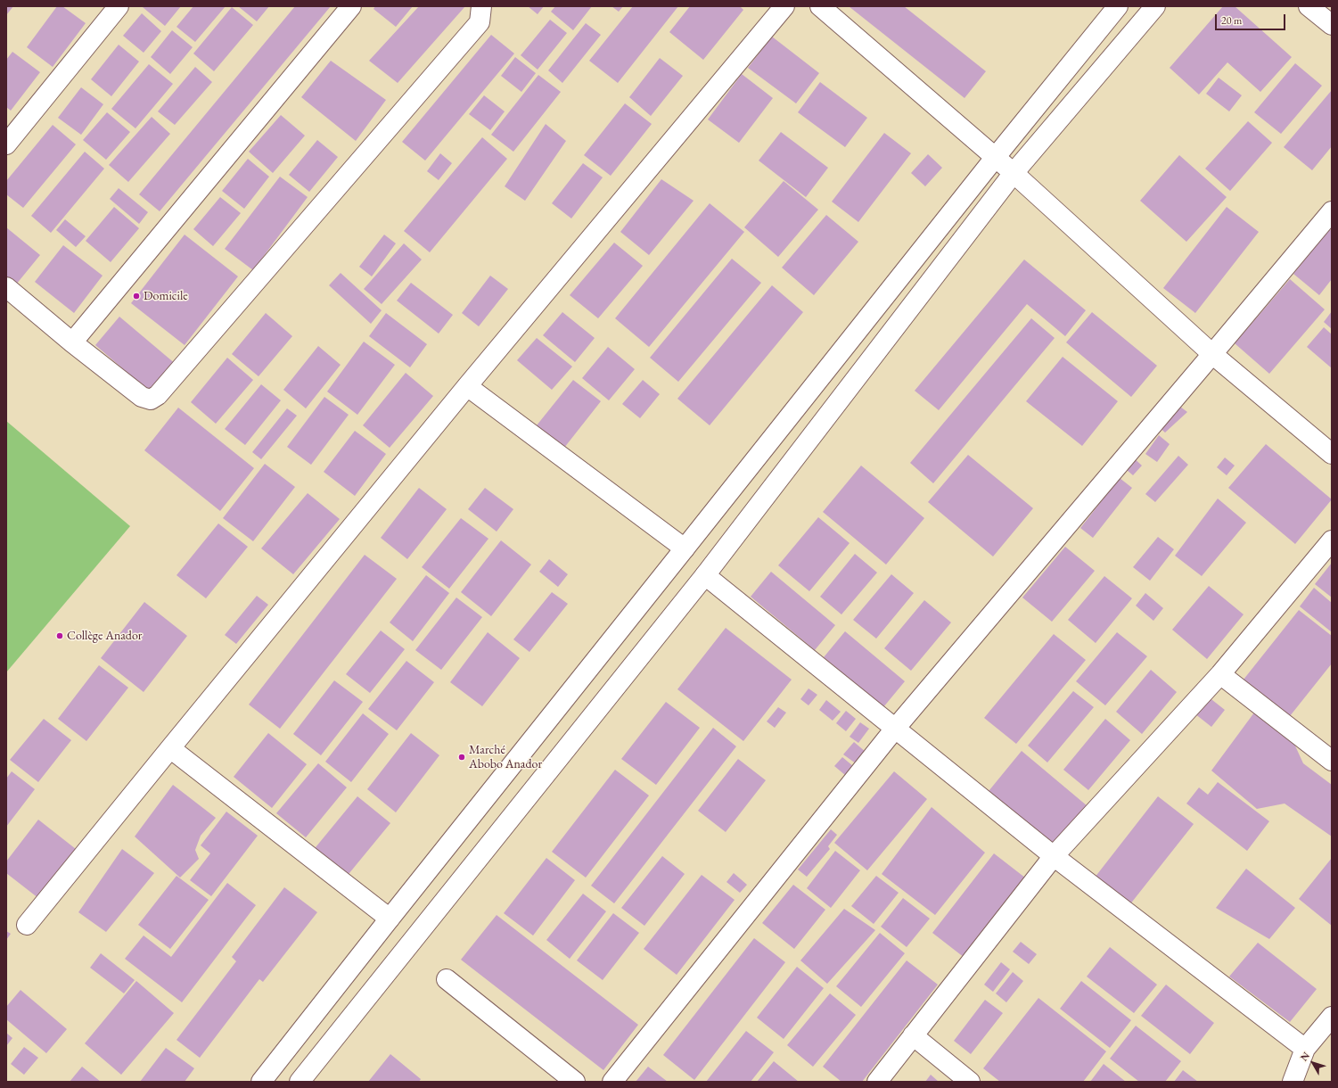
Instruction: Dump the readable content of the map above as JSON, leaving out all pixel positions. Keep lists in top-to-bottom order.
{
  "places": ["Domicile", "Collège Anador", "Marché Abobo Anador"],
  "scale_bar": "20 m",
  "north": "top left"
}
